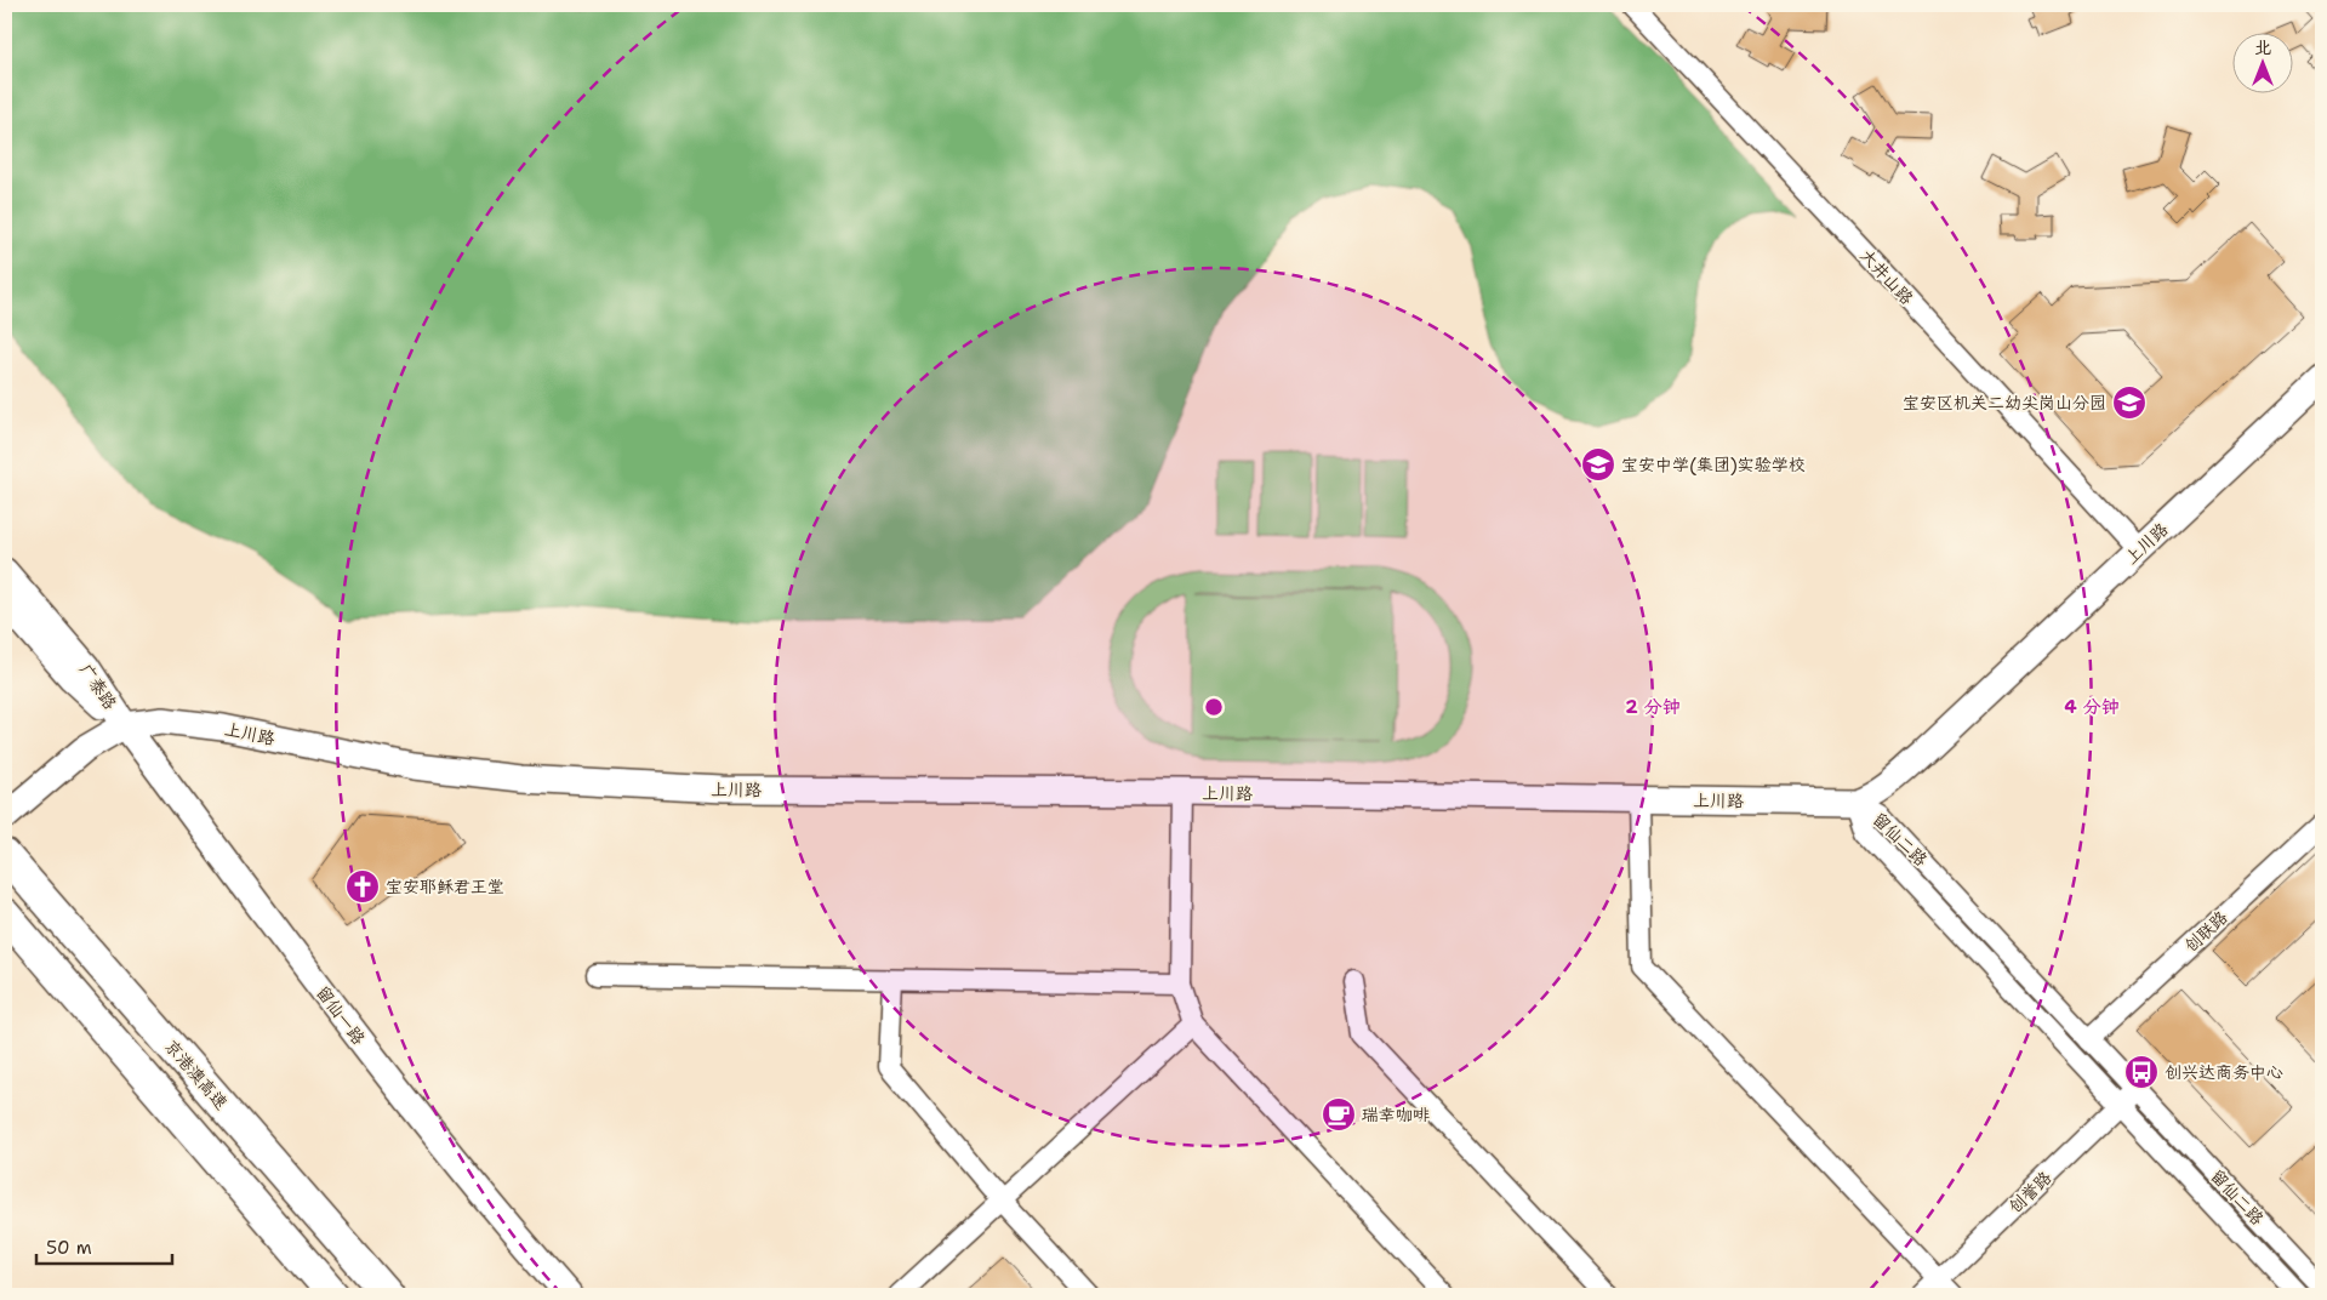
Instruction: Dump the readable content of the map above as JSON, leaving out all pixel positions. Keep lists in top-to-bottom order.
{
  "streets": {
    "highway": ["京港澳高速"],
    "main road": ["上川路", "广泰路", "留仙一路"],
    "street": [
      "大井山路",
      "留仙二路",
      "创联路",
      "创誉路"
    ]
  },
  "crossings": [
    ["大井山路", "上川路"],
    ["上川路", "广泰路"],
    ["上川路", "留仙二路"],
    ["上川路", "留仙一路"],
    ["广泰路", "留仙一路"],
    ["留仙二路", "创联路"],
    ["留仙二路", "创誉路"]
  ],
  "places": {
    "school or university": ["宝安区机关二幼尖岗山分园", "宝安中学(集团)实验学校"],
    "church": ["宝安耶稣君王堂"],
    "bus stop": ["创兴达商务中心"],
    "cafe": ["瑞幸咖啡"]
  },
  "scale_bar": "50 m",
  "north": "top",
  "rings": ["2 分钟", "4 分钟"]
}
